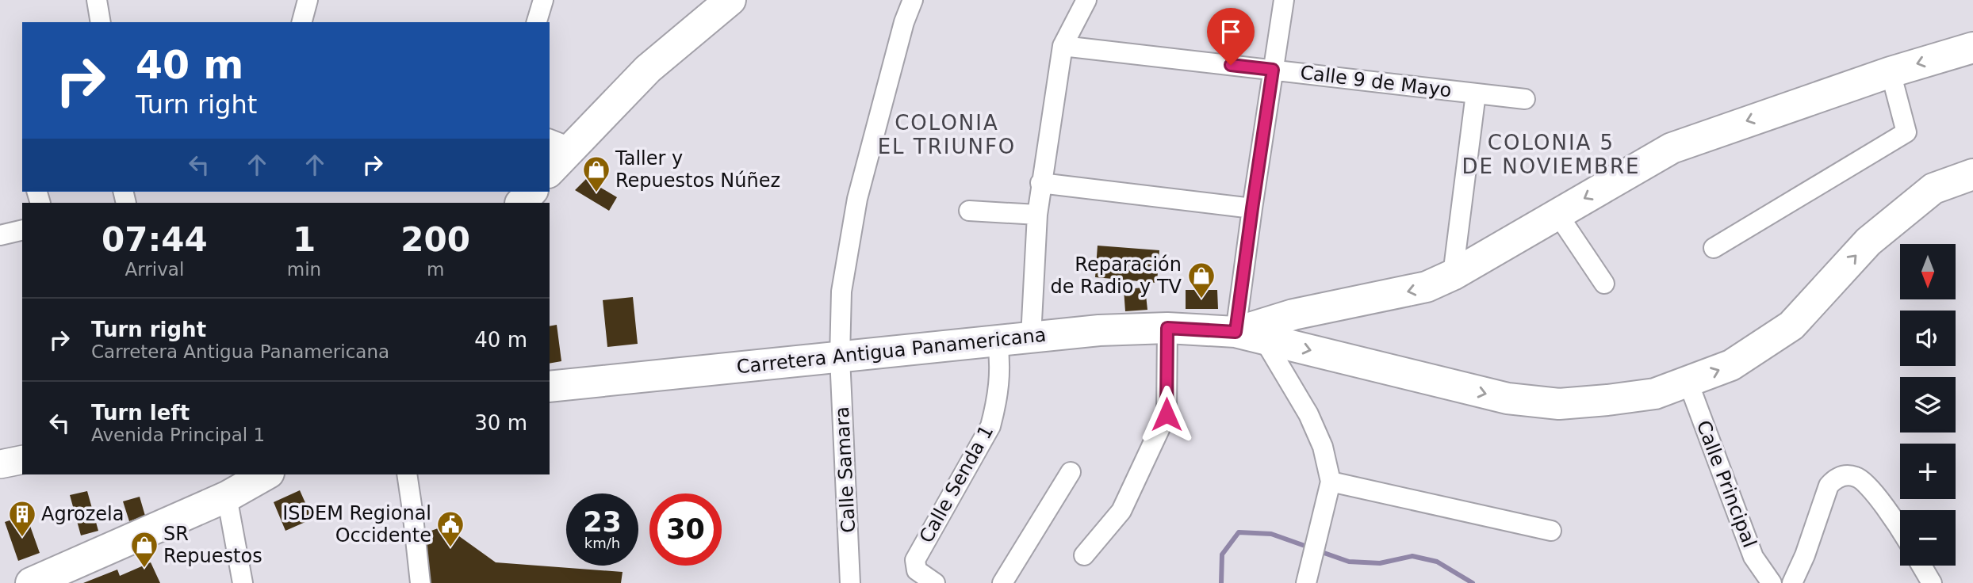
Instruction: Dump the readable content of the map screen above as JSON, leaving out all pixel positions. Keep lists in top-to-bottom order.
{
  "streets": {
    "main road": ["Carretera Antigua Panamericana"],
    "street": [
      "Calle 9 de Mayo",
      "Calle Samara",
      "Calle Senda 1",
      "Calle Principal"
    ]
  },
  "crossings": [
    ["Carretera Antigua Panamericana", "Calle Samara"],
    ["Carretera Antigua Panamericana", "Calle Senda 1"],
    ["Carretera Antigua Panamericana", "Calle Principal"]
  ],
  "districts": ["COLONIA EL TRIUNFO", "COLONIA 5 DE NOVIEMBRE"],
  "places": {
    "shop": ["Taller y Repuestos Núñez", "Reparación de Radio y TV", "SR Repuestos"],
    "building": ["Agrozela"],
    "public building": ["ISDEM Regional Occidente"]
  },
  "north": "bottom",
  "page": {
    "turn": ["40 m", "Turn right"],
    "eta": [
      "07:44",
      "Arrival",
      "1",
      "min",
      "200",
      "m"
    ],
    "map_buttons": ["+", "−"],
    "list": [
      {
        "name": "Turn right",
        "note": "Carretera Antigua Panamericana",
        "value": "40 m"
      },
      {
        "name": "Turn left",
        "note": "Avenida Principal 1",
        "value": "30 m"
      }
    ],
    "speed": "23 km/h",
    "limit": "30"
  }
}
